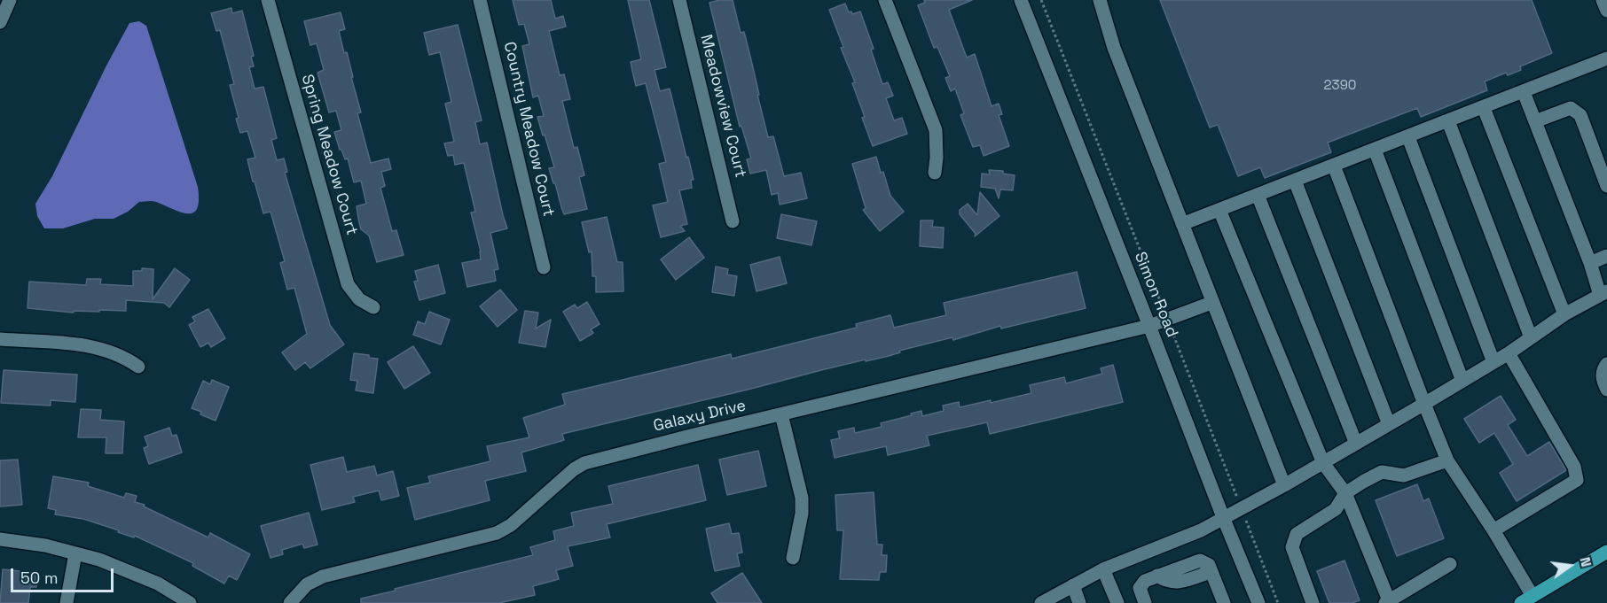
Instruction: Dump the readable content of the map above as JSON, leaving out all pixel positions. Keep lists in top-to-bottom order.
{
  "streets": {
    "street": [
      "Meadowview Court",
      "Country Meadow Court",
      "Spring Meadow Court",
      "Simon Road",
      "Galaxy Drive"
    ]
  },
  "crossings": [
    ["Simon Road", "Galaxy Drive"]
  ],
  "house_numbers": ["2390"],
  "scale_bar": "50 m",
  "north": "right"
}
